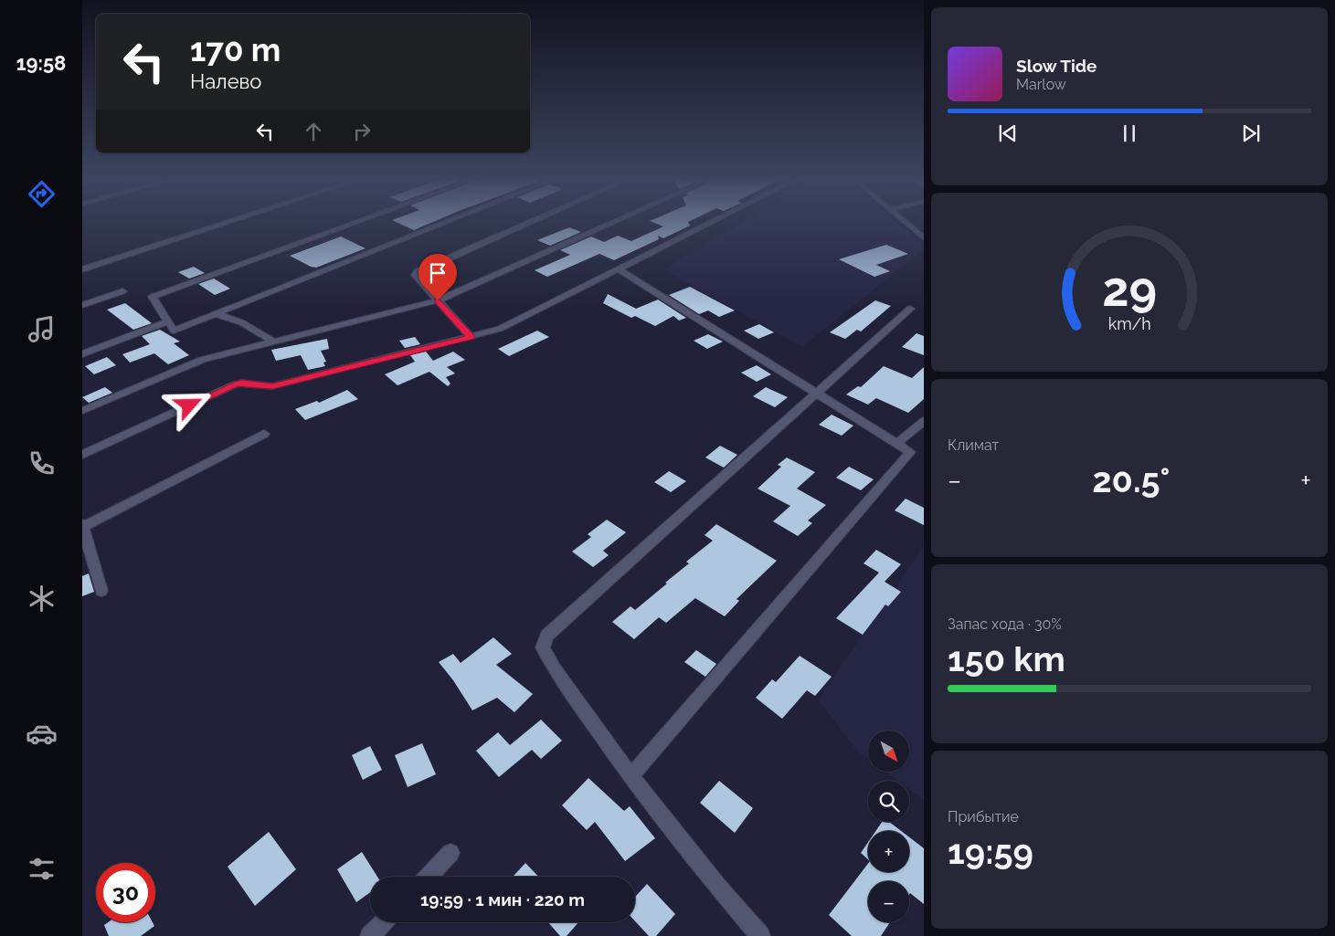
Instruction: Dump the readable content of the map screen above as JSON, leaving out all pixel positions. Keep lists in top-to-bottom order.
{
  "north": "bottom right",
  "page": {
    "tabs": "19:58",
    "turn": ["170 m", "Налево"],
    "song": ["Slow Tide", "Marlow"],
    "tile": [
      "Климат",
      ["Запас хода · 30%", "150 km"],
      ["Прибытие", "19:59"]
    ],
    "heat": ["−", "20.5°", "+"],
    "map_buttons": ["+", "−"],
    "limit": "30",
    "trip": "19:59 · 1 мин · 220 m",
    "gauge": ["29", "km/h"]
  }
}
